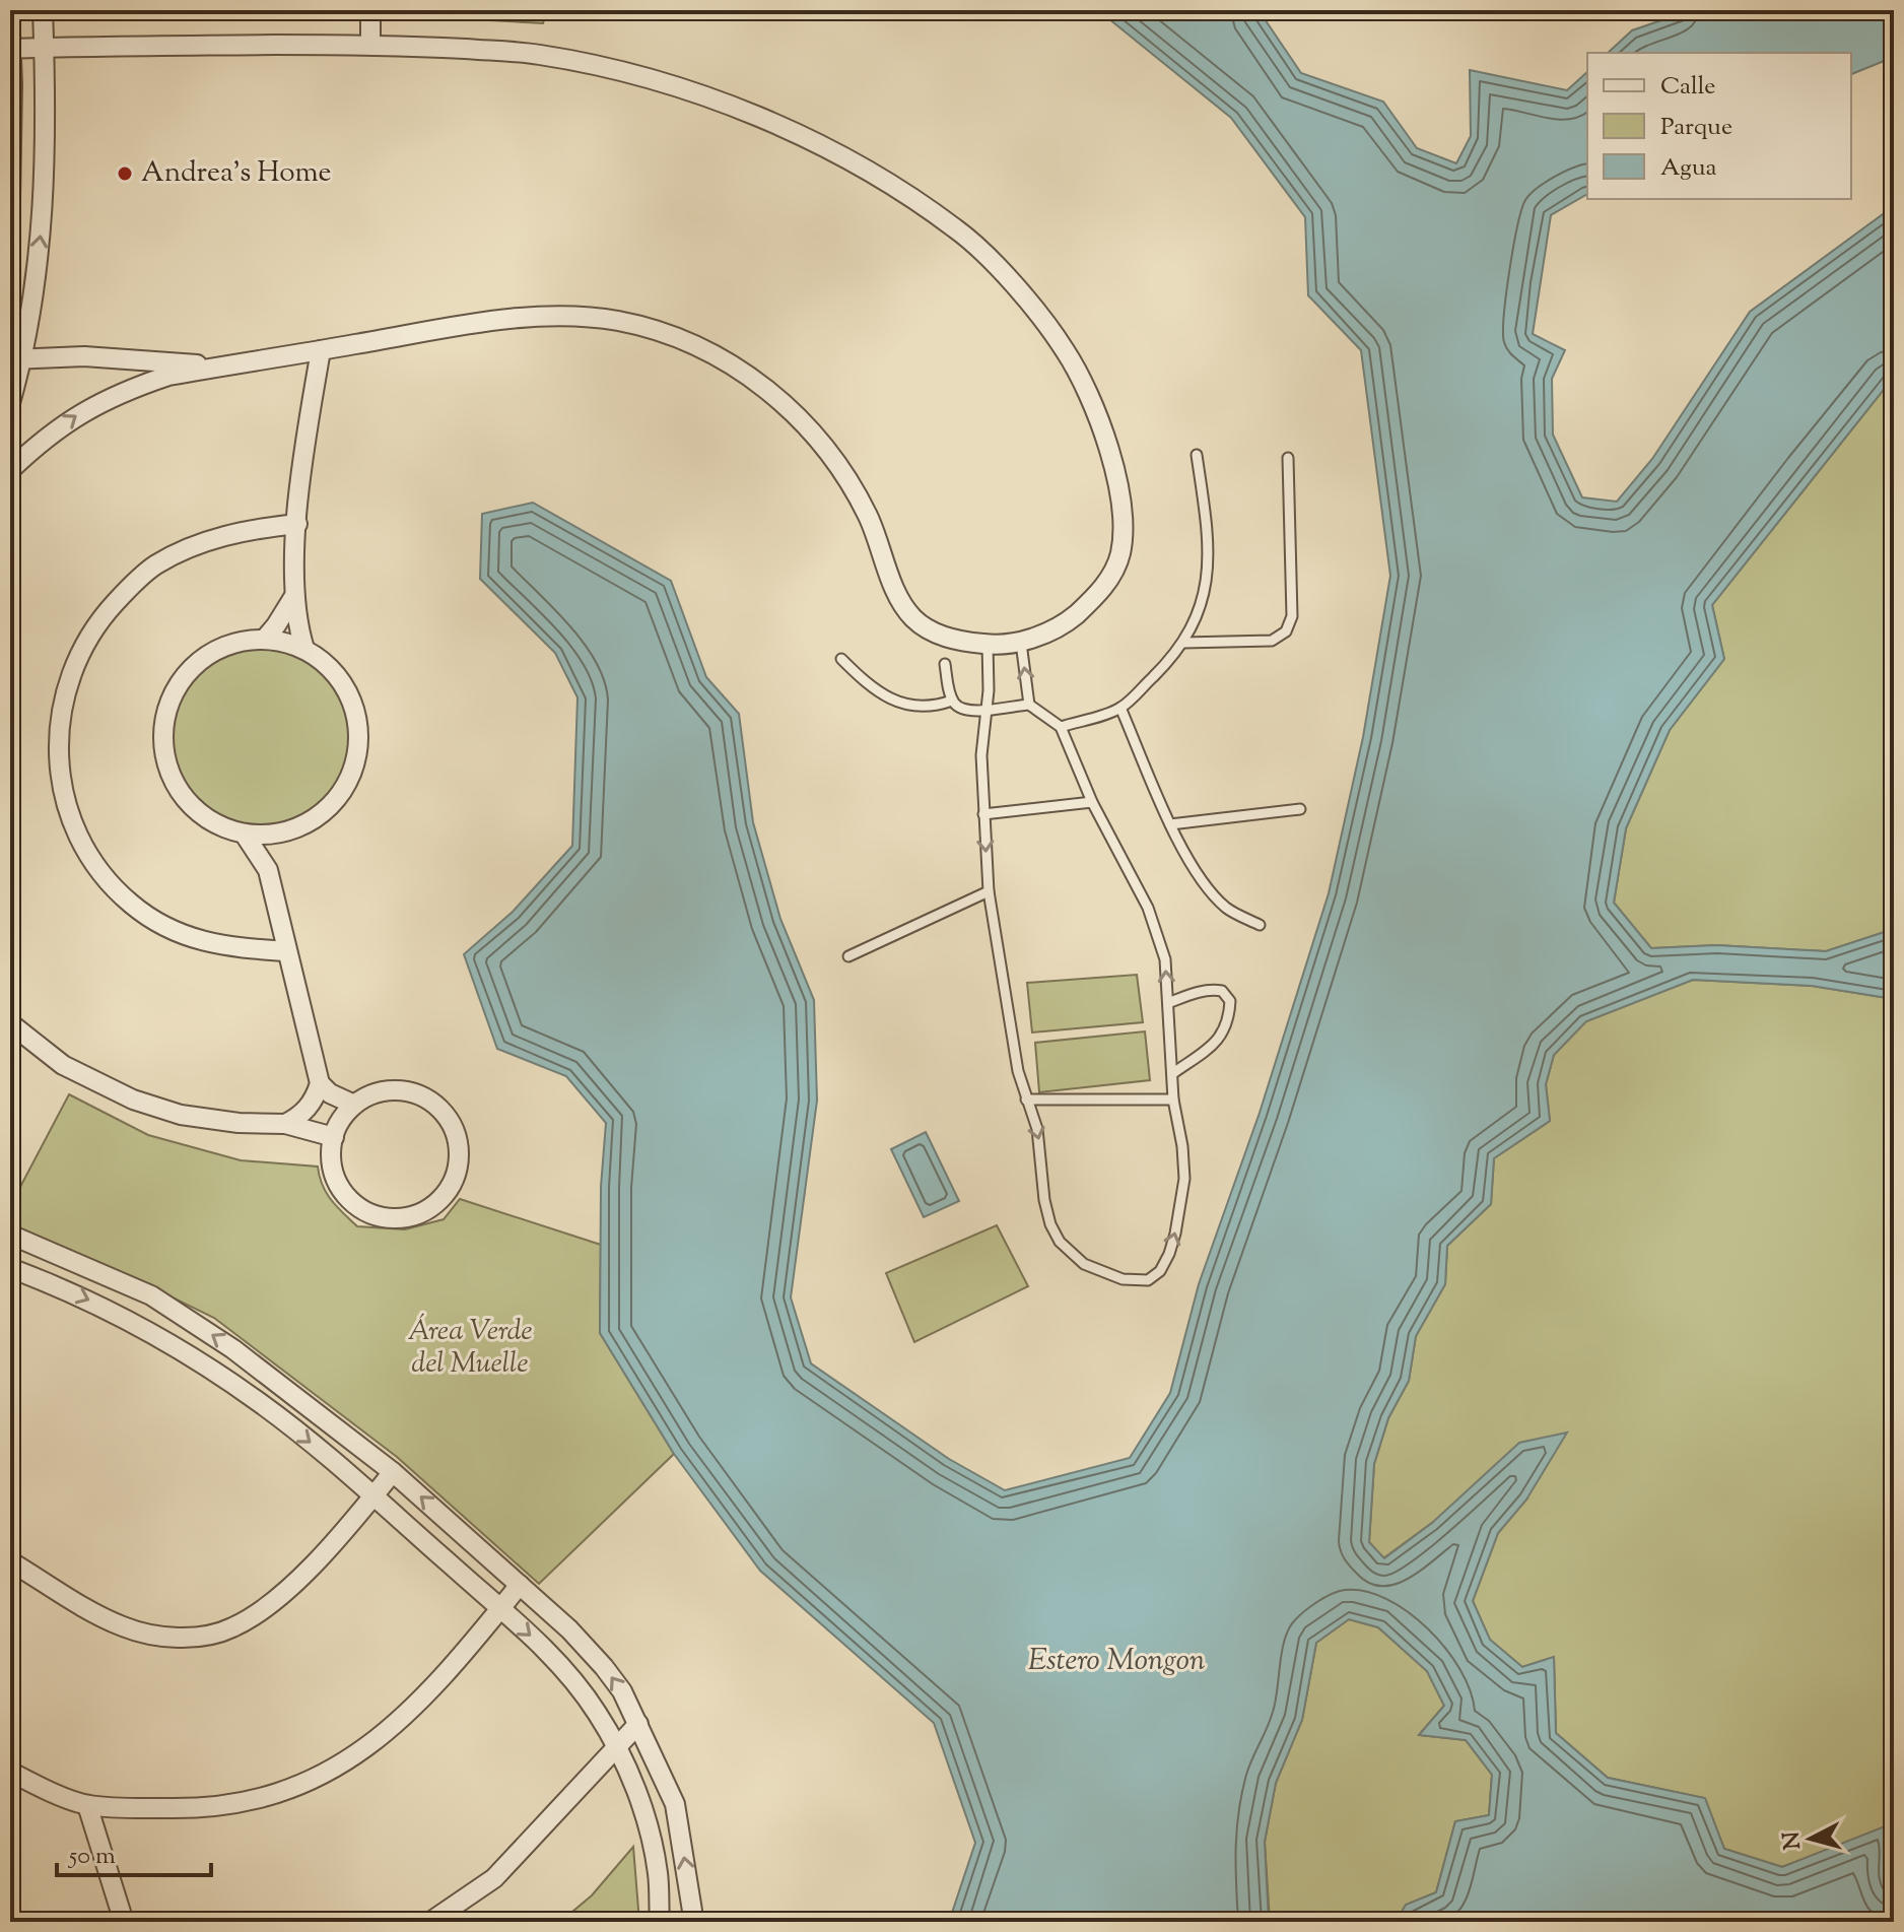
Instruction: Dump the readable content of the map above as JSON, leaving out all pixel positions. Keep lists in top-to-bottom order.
{
  "water": ["Estero Mongon"],
  "parks": ["Área Verde del Muelle"],
  "places": ["Andrea's Home"],
  "legend": ["Calle", "Parque", "Agua"],
  "scale_bar": "50 m",
  "north": "left"
}
